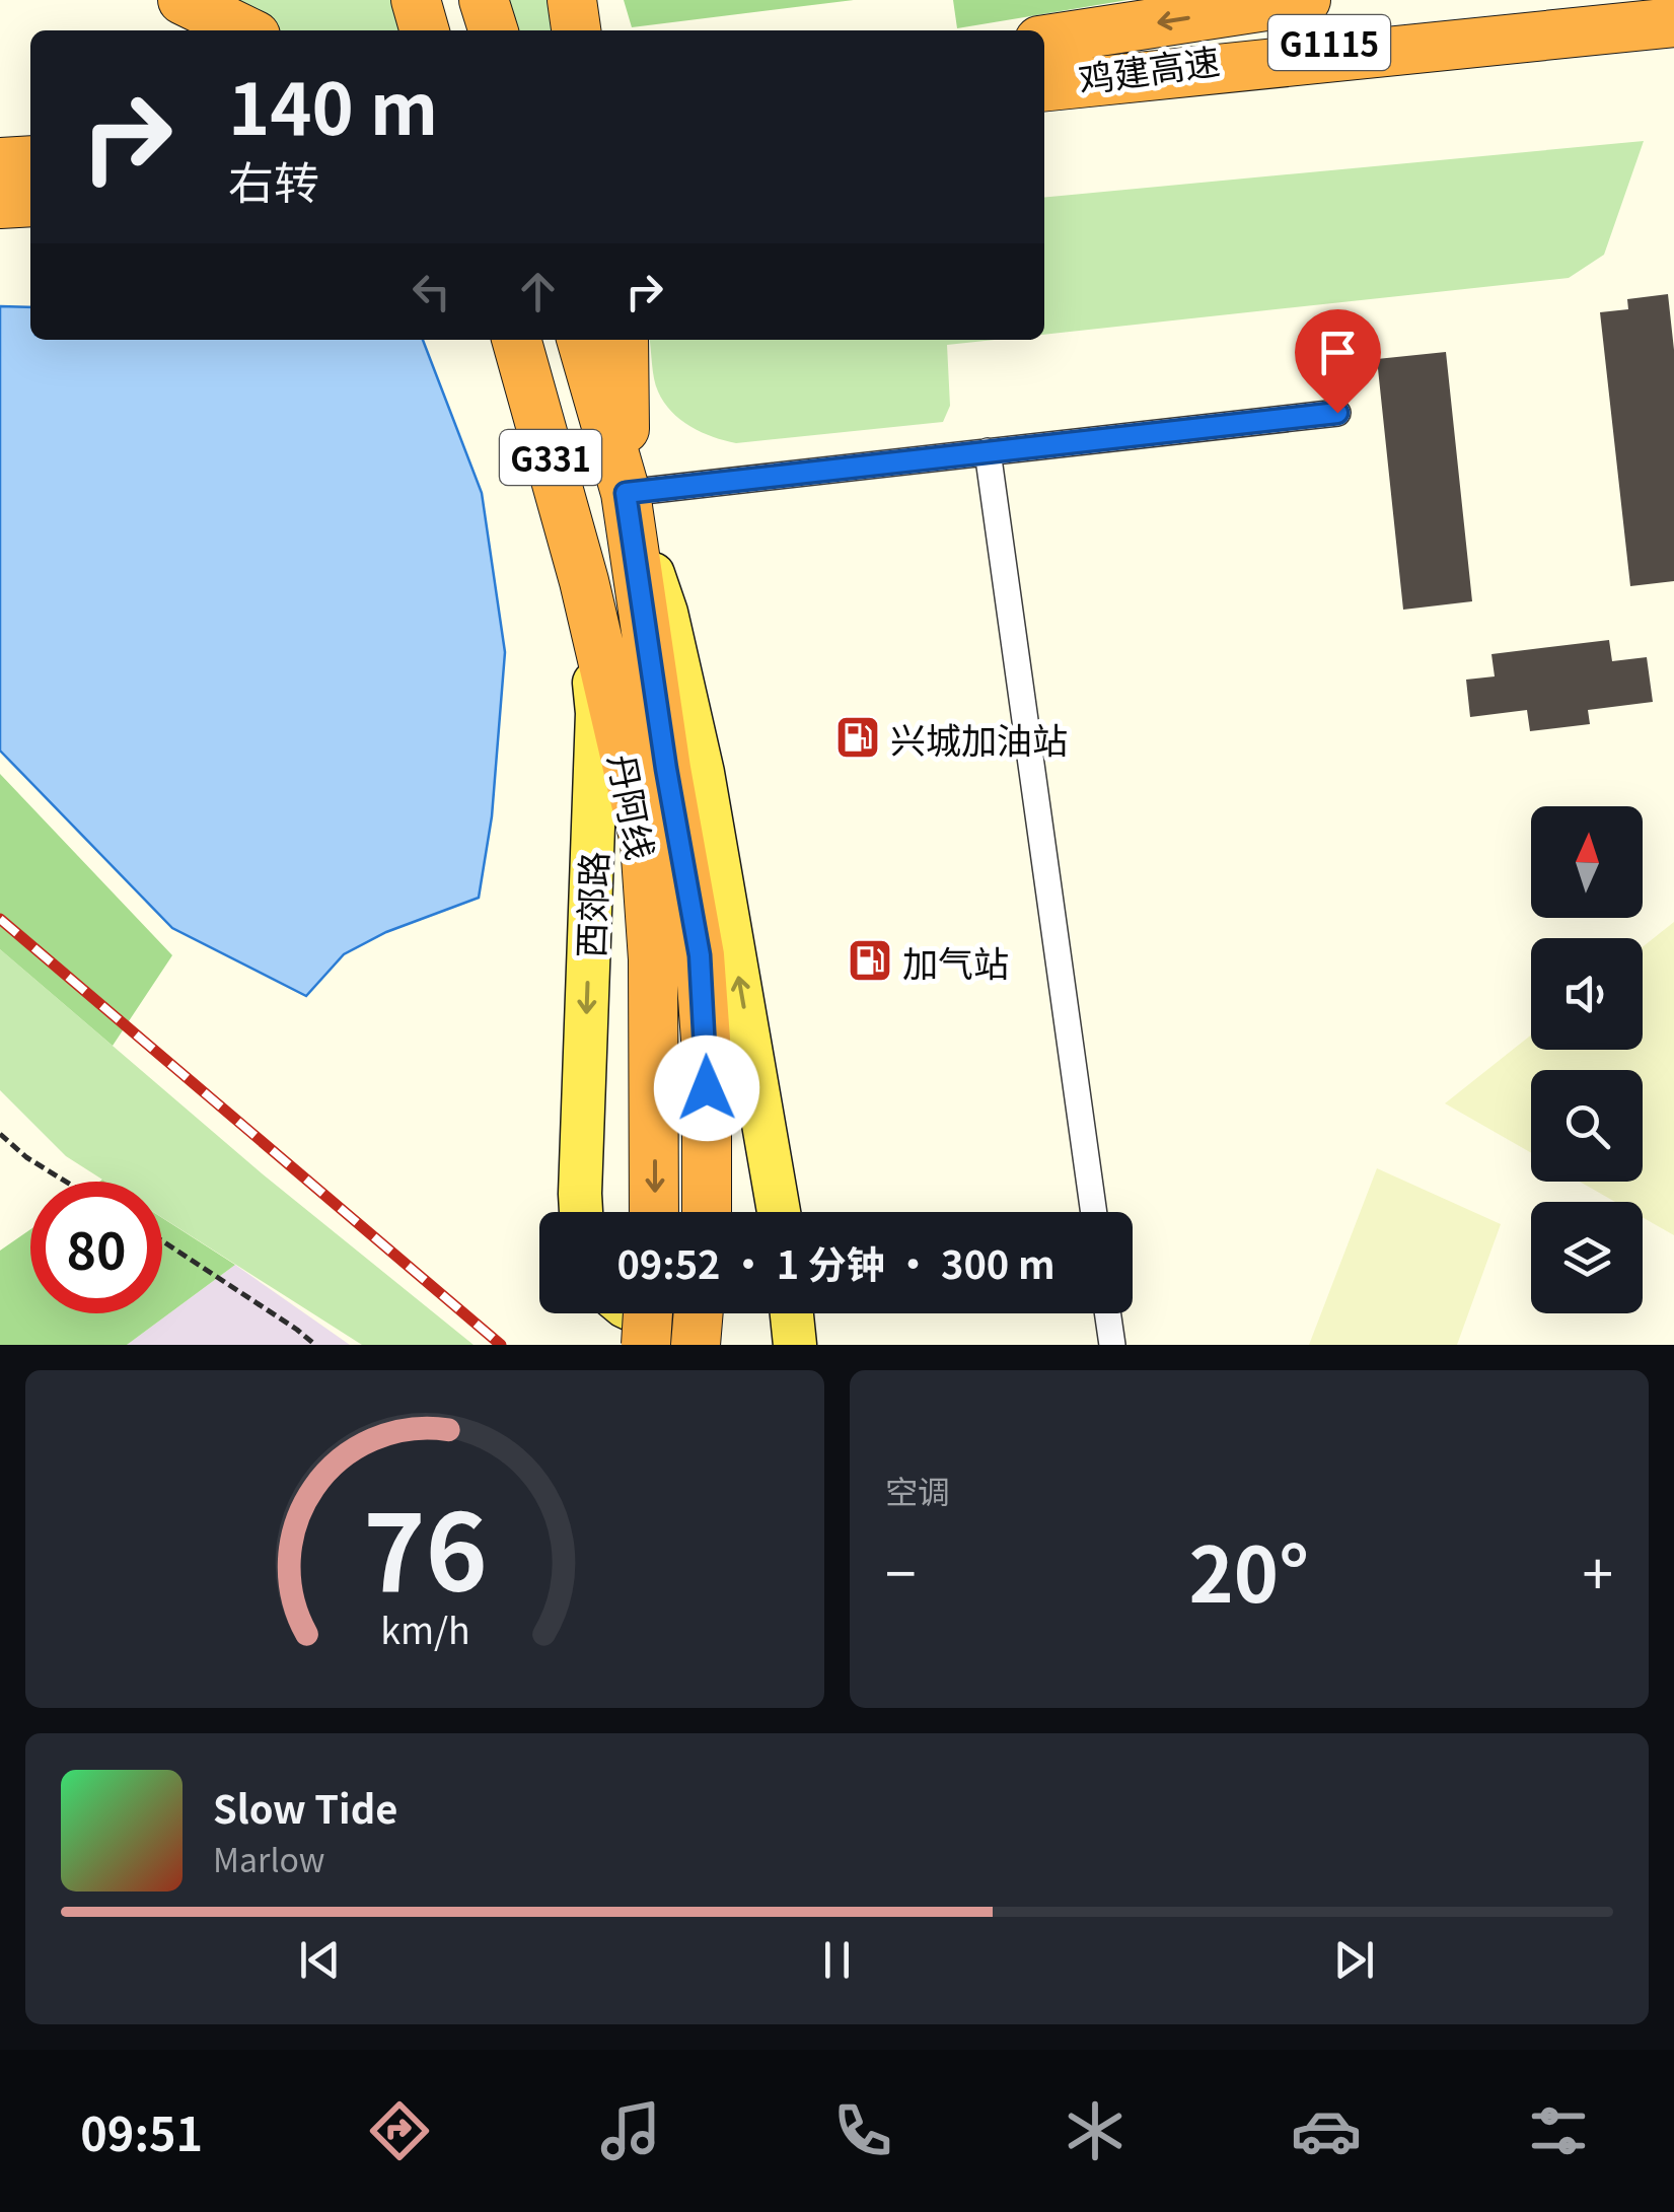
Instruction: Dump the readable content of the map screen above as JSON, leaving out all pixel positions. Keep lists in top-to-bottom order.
{
  "streets": {
    "highway": [
      "G1115",
      "鸡建高速",
      "G331",
      "丹阿线"
    ],
    "main road": ["西郊路"]
  },
  "crossings": [
    ["丹阿线", "西郊路"]
  ],
  "places": {
    "fuel station": ["兴城加油站", "加气站"]
  },
  "north": "top",
  "page": {
    "turn": ["140 m", "右转"],
    "limit": "80",
    "trip": "09:52 · 1 分钟 · 300 m",
    "tile": "空调",
    "heat": ["−", "20°", "+"],
    "song": ["Slow Tide", "Marlow"],
    "tabs": "09:51",
    "gauge": ["76", "km/h"]
  }
}
